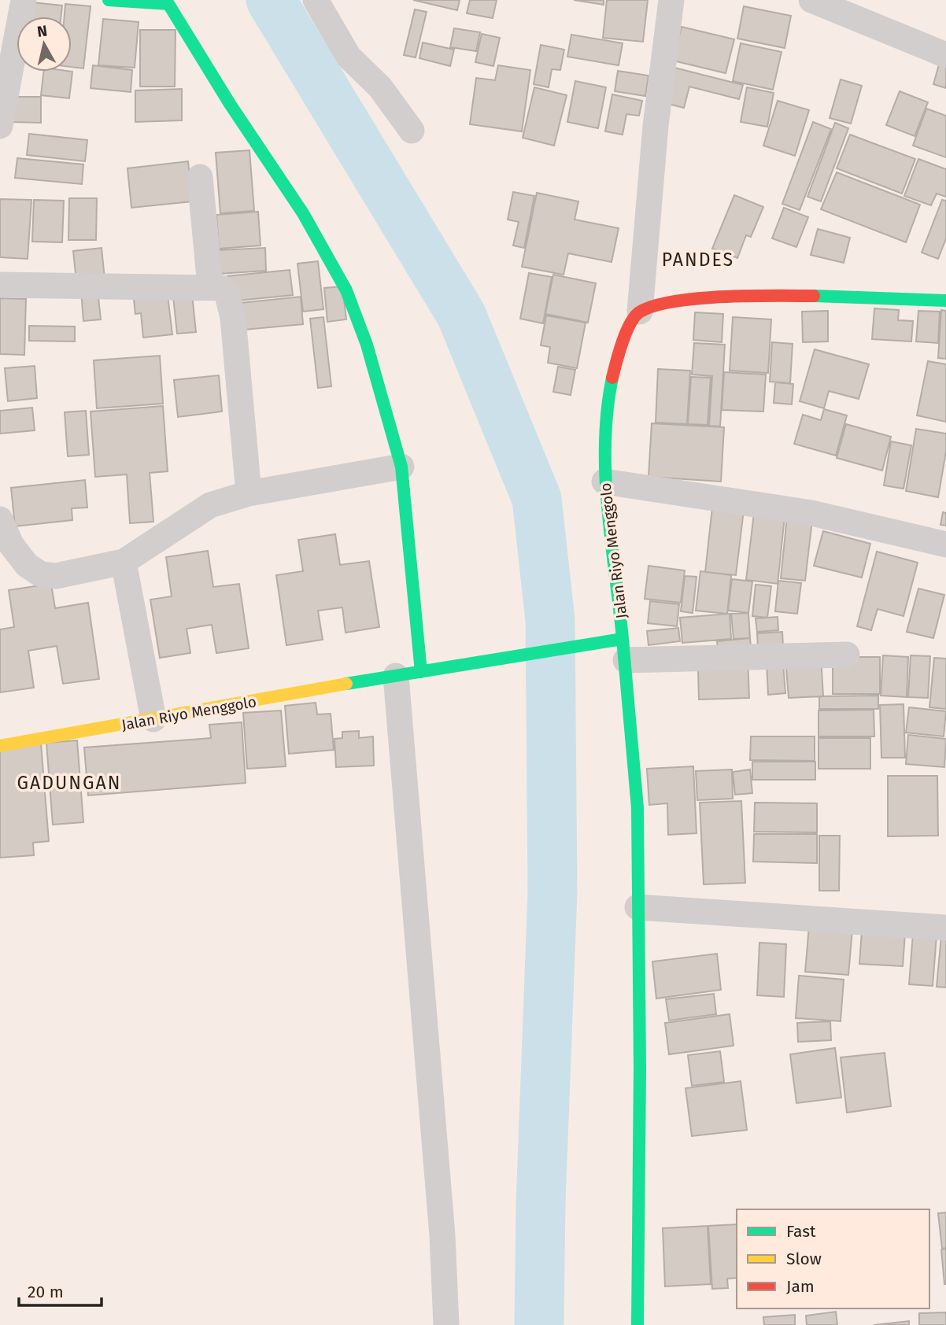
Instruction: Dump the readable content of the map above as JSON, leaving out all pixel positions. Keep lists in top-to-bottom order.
{
  "streets": {
    "street": ["Jalan Riyo Menggolo"]
  },
  "districts": ["PANDES", "GADUNGAN"],
  "legend": ["Fast", "Slow", "Jam"],
  "scale_bar": "20 m",
  "north": "top"
}
